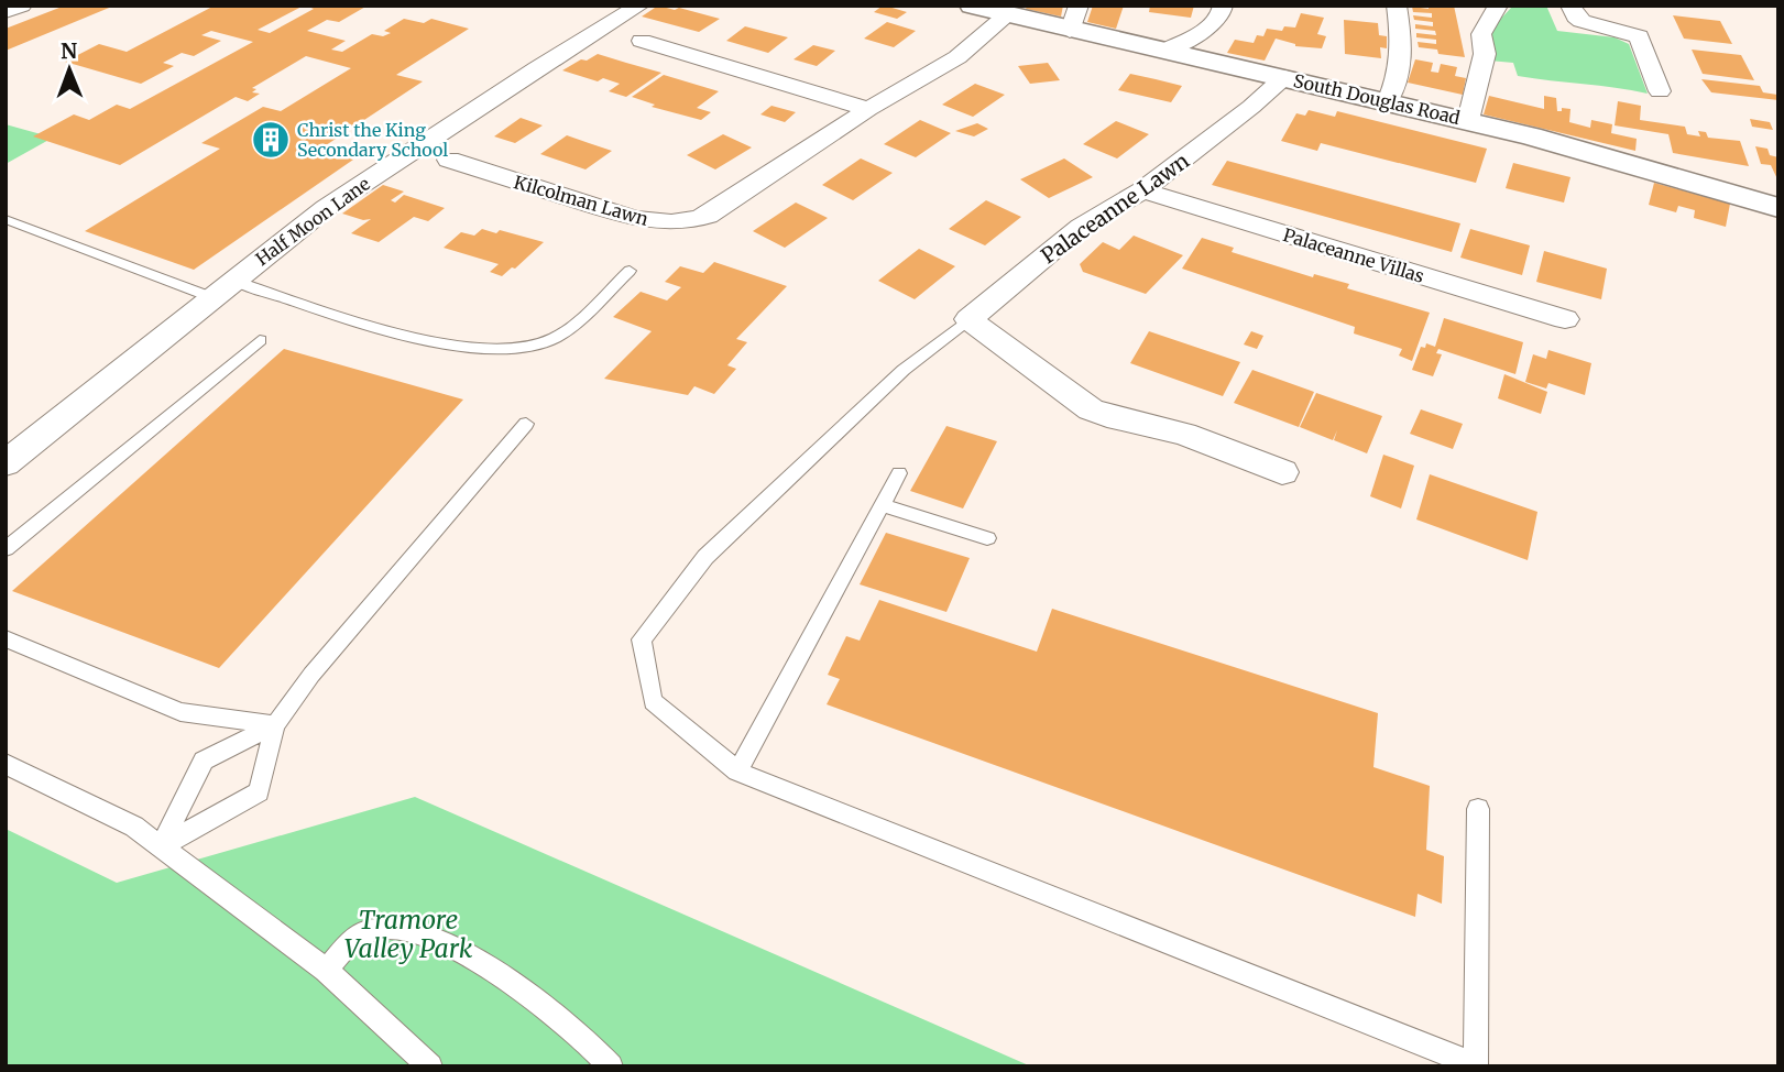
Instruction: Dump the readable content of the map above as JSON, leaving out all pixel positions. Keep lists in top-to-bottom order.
{
  "streets": {
    "main road": ["South Douglas Road"],
    "street": [
      "Kilcolman Lawn",
      "Palaceanne Lawn",
      "Half Moon Lane",
      "Palaceanne Villas"
    ]
  },
  "crossings": [
    ["South Douglas Road", "Kilcolman Lawn"],
    ["South Douglas Road", "Palaceanne Lawn"],
    ["Palaceanne Lawn", "Palaceanne Villas"]
  ],
  "parks": ["Tramore Valley Park"],
  "places": {
    "building": ["Christ the King Secondary School"]
  },
  "north": "top"
}
